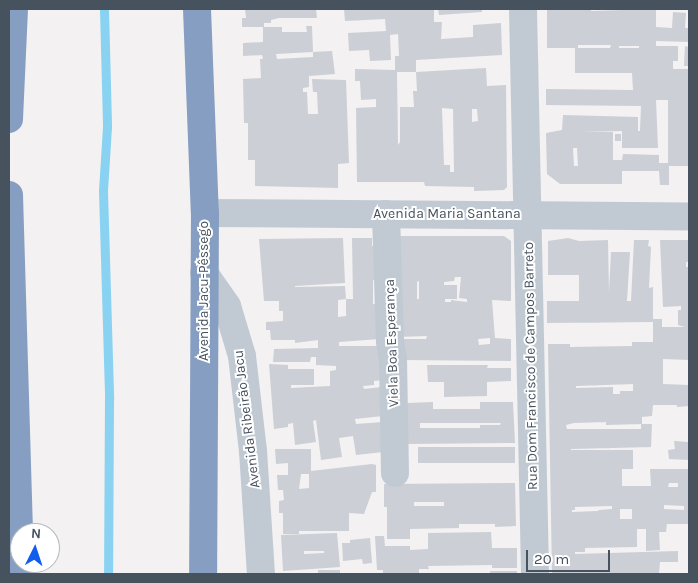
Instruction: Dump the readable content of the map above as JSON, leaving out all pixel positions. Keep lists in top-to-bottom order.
{
  "streets": {
    "highway": ["Avenida Jacu-Pêssego"],
    "street": [
      "Avenida Maria Santana",
      "Viela Boa Esperança",
      "Rua Dom Francisco de Campos Barreto",
      "Avenida Ribeirão Jacu"
    ]
  },
  "crossings": [
    ["Avenida Maria Santana", "Avenida Jacu-Pêssego"],
    ["Avenida Maria Santana", "Viela Boa Esperança"],
    ["Avenida Maria Santana", "Rua Dom Francisco de Campos Barreto"],
    ["Avenida Jacu-Pêssego", "Avenida Ribeirão Jacu"]
  ],
  "scale_bar": "20 m",
  "north": "top"
}
